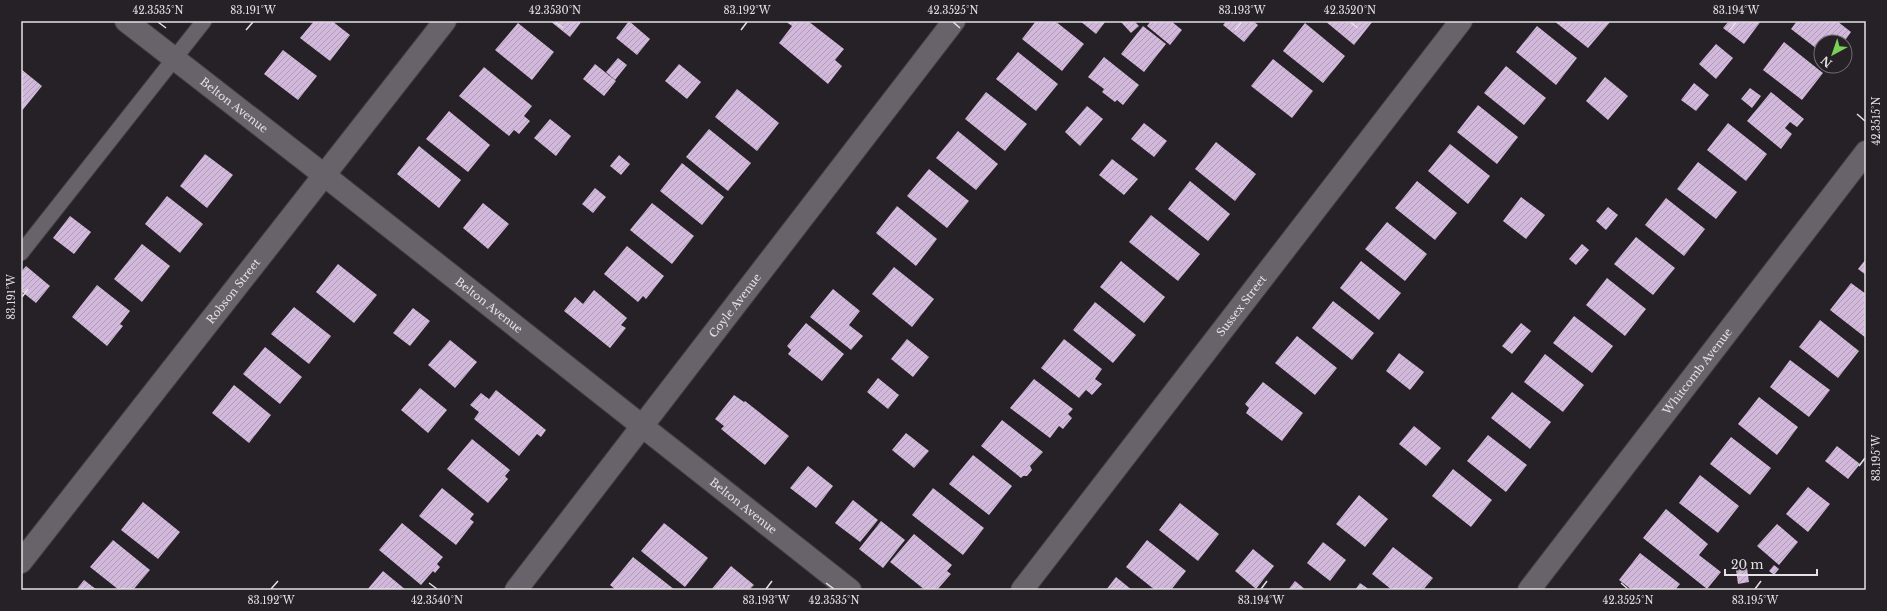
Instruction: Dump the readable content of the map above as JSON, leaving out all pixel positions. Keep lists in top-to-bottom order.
{
  "streets": {
    "street": [
      "Belton Avenue",
      "Robson Street",
      "Coyle Avenue",
      "Sussex Street",
      "Whitcomb Avenue"
    ]
  },
  "crossings": [
    ["Belton Avenue", "Robson Street"],
    ["Belton Avenue", "Coyle Avenue"]
  ],
  "scale_bar": "20 m",
  "north": "bottom left",
  "coordinates": [
    "42.3535°N",
    "83.191°W",
    "42.3530°N",
    "83.192°W",
    "42.3525°N",
    "83.193°W",
    "42.3520°N",
    "83.194°W",
    "42.3515°N",
    "83.195°W",
    "42.3540°N"
  ]
}
